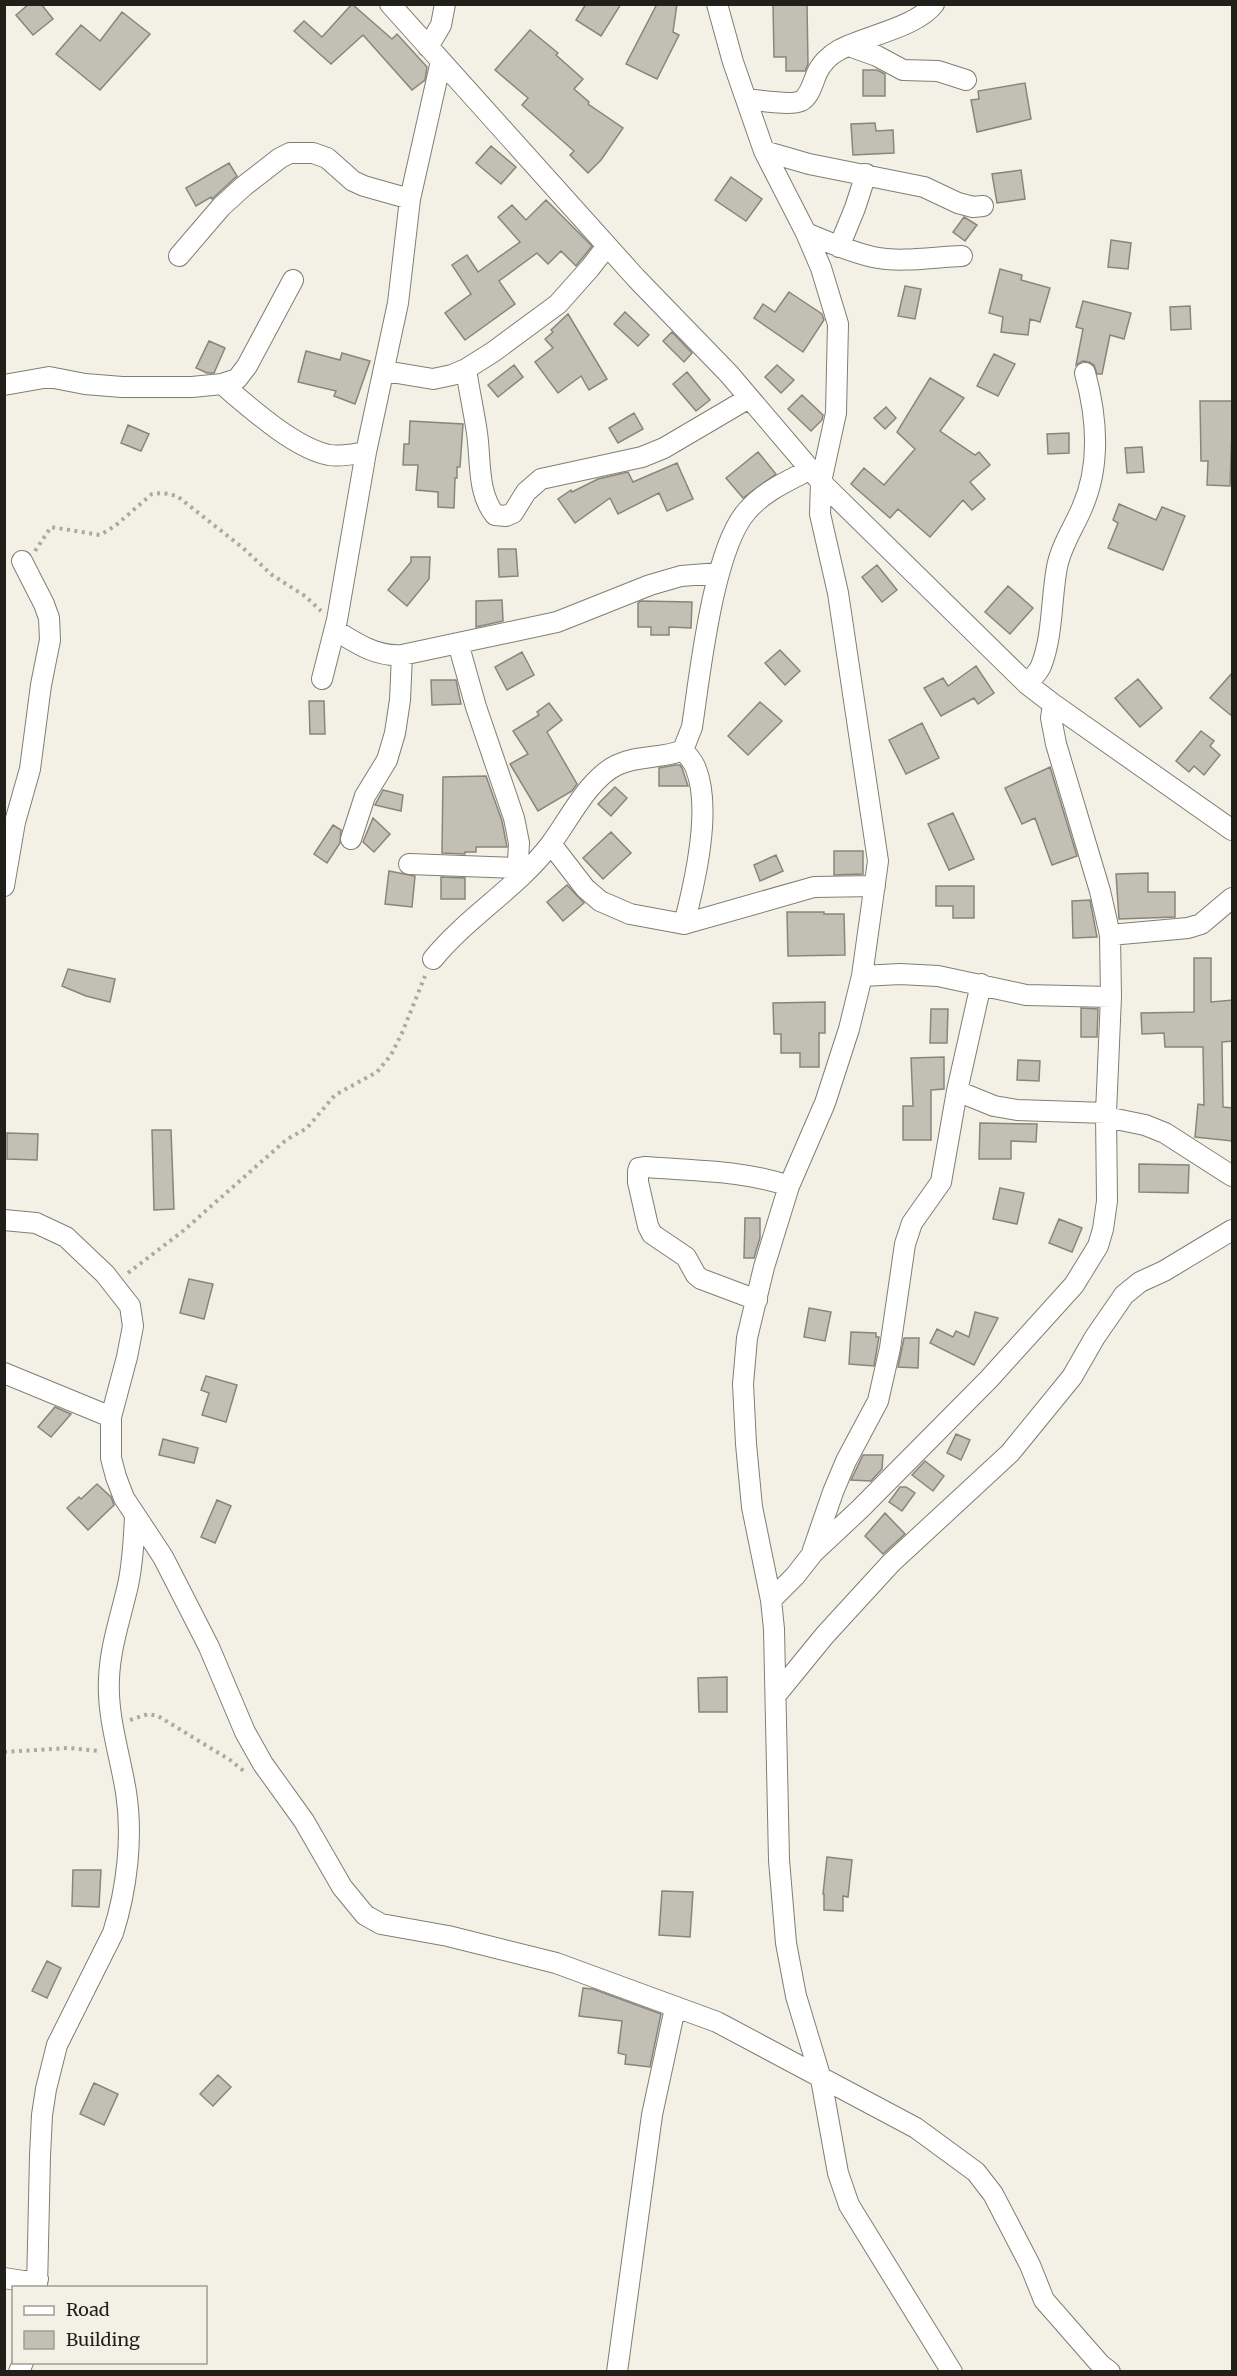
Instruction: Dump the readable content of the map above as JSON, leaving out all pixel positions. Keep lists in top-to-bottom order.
{
  "legend": ["Road", "Building"]
}
